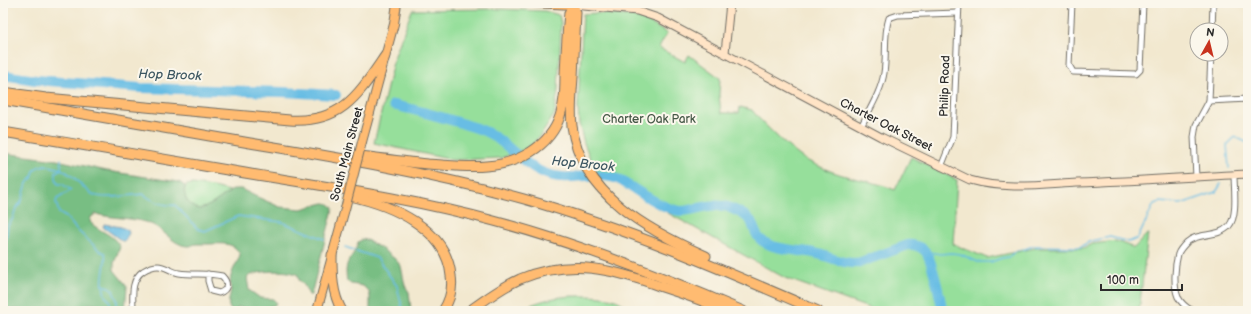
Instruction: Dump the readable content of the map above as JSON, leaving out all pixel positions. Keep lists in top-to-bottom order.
{
  "streets": {
    "main road": ["Charter Oak Street", "South Main Street"],
    "street": ["Philip Road"]
  },
  "crossings": [
    ["Philip Road", "Charter Oak Street"]
  ],
  "water": ["Hop Brook"],
  "parks": ["Charter Oak Park"],
  "scale_bar": "100 m",
  "north": "top"
}
